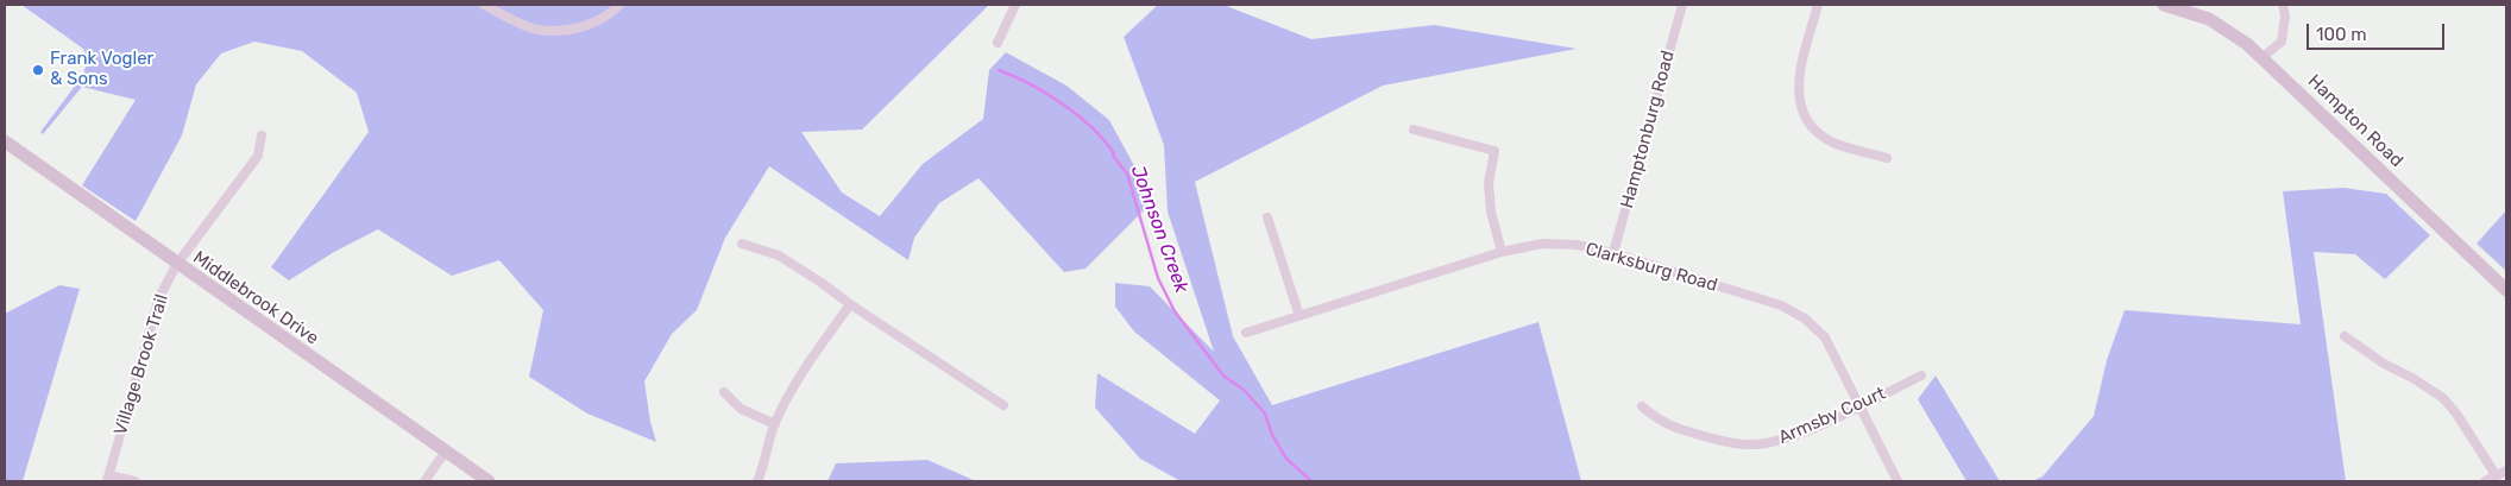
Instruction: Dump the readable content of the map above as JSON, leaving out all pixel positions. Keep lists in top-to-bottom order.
{
  "streets": {
    "street": [
      "Hampton Road",
      "Hamptonburg Road",
      "Clarksburg Road",
      "Middlebrook Drive",
      "Village Brook Trail",
      "Armsby Court"
    ]
  },
  "crossings": [
    ["Hamptonburg Road", "Clarksburg Road"],
    ["Clarksburg Road", "Armsby Court"],
    ["Middlebrook Drive", "Village Brook Trail"]
  ],
  "water": ["Johnson Creek"],
  "places": ["Frank Vogler & Sons"],
  "scale_bar": "100 m"
}
